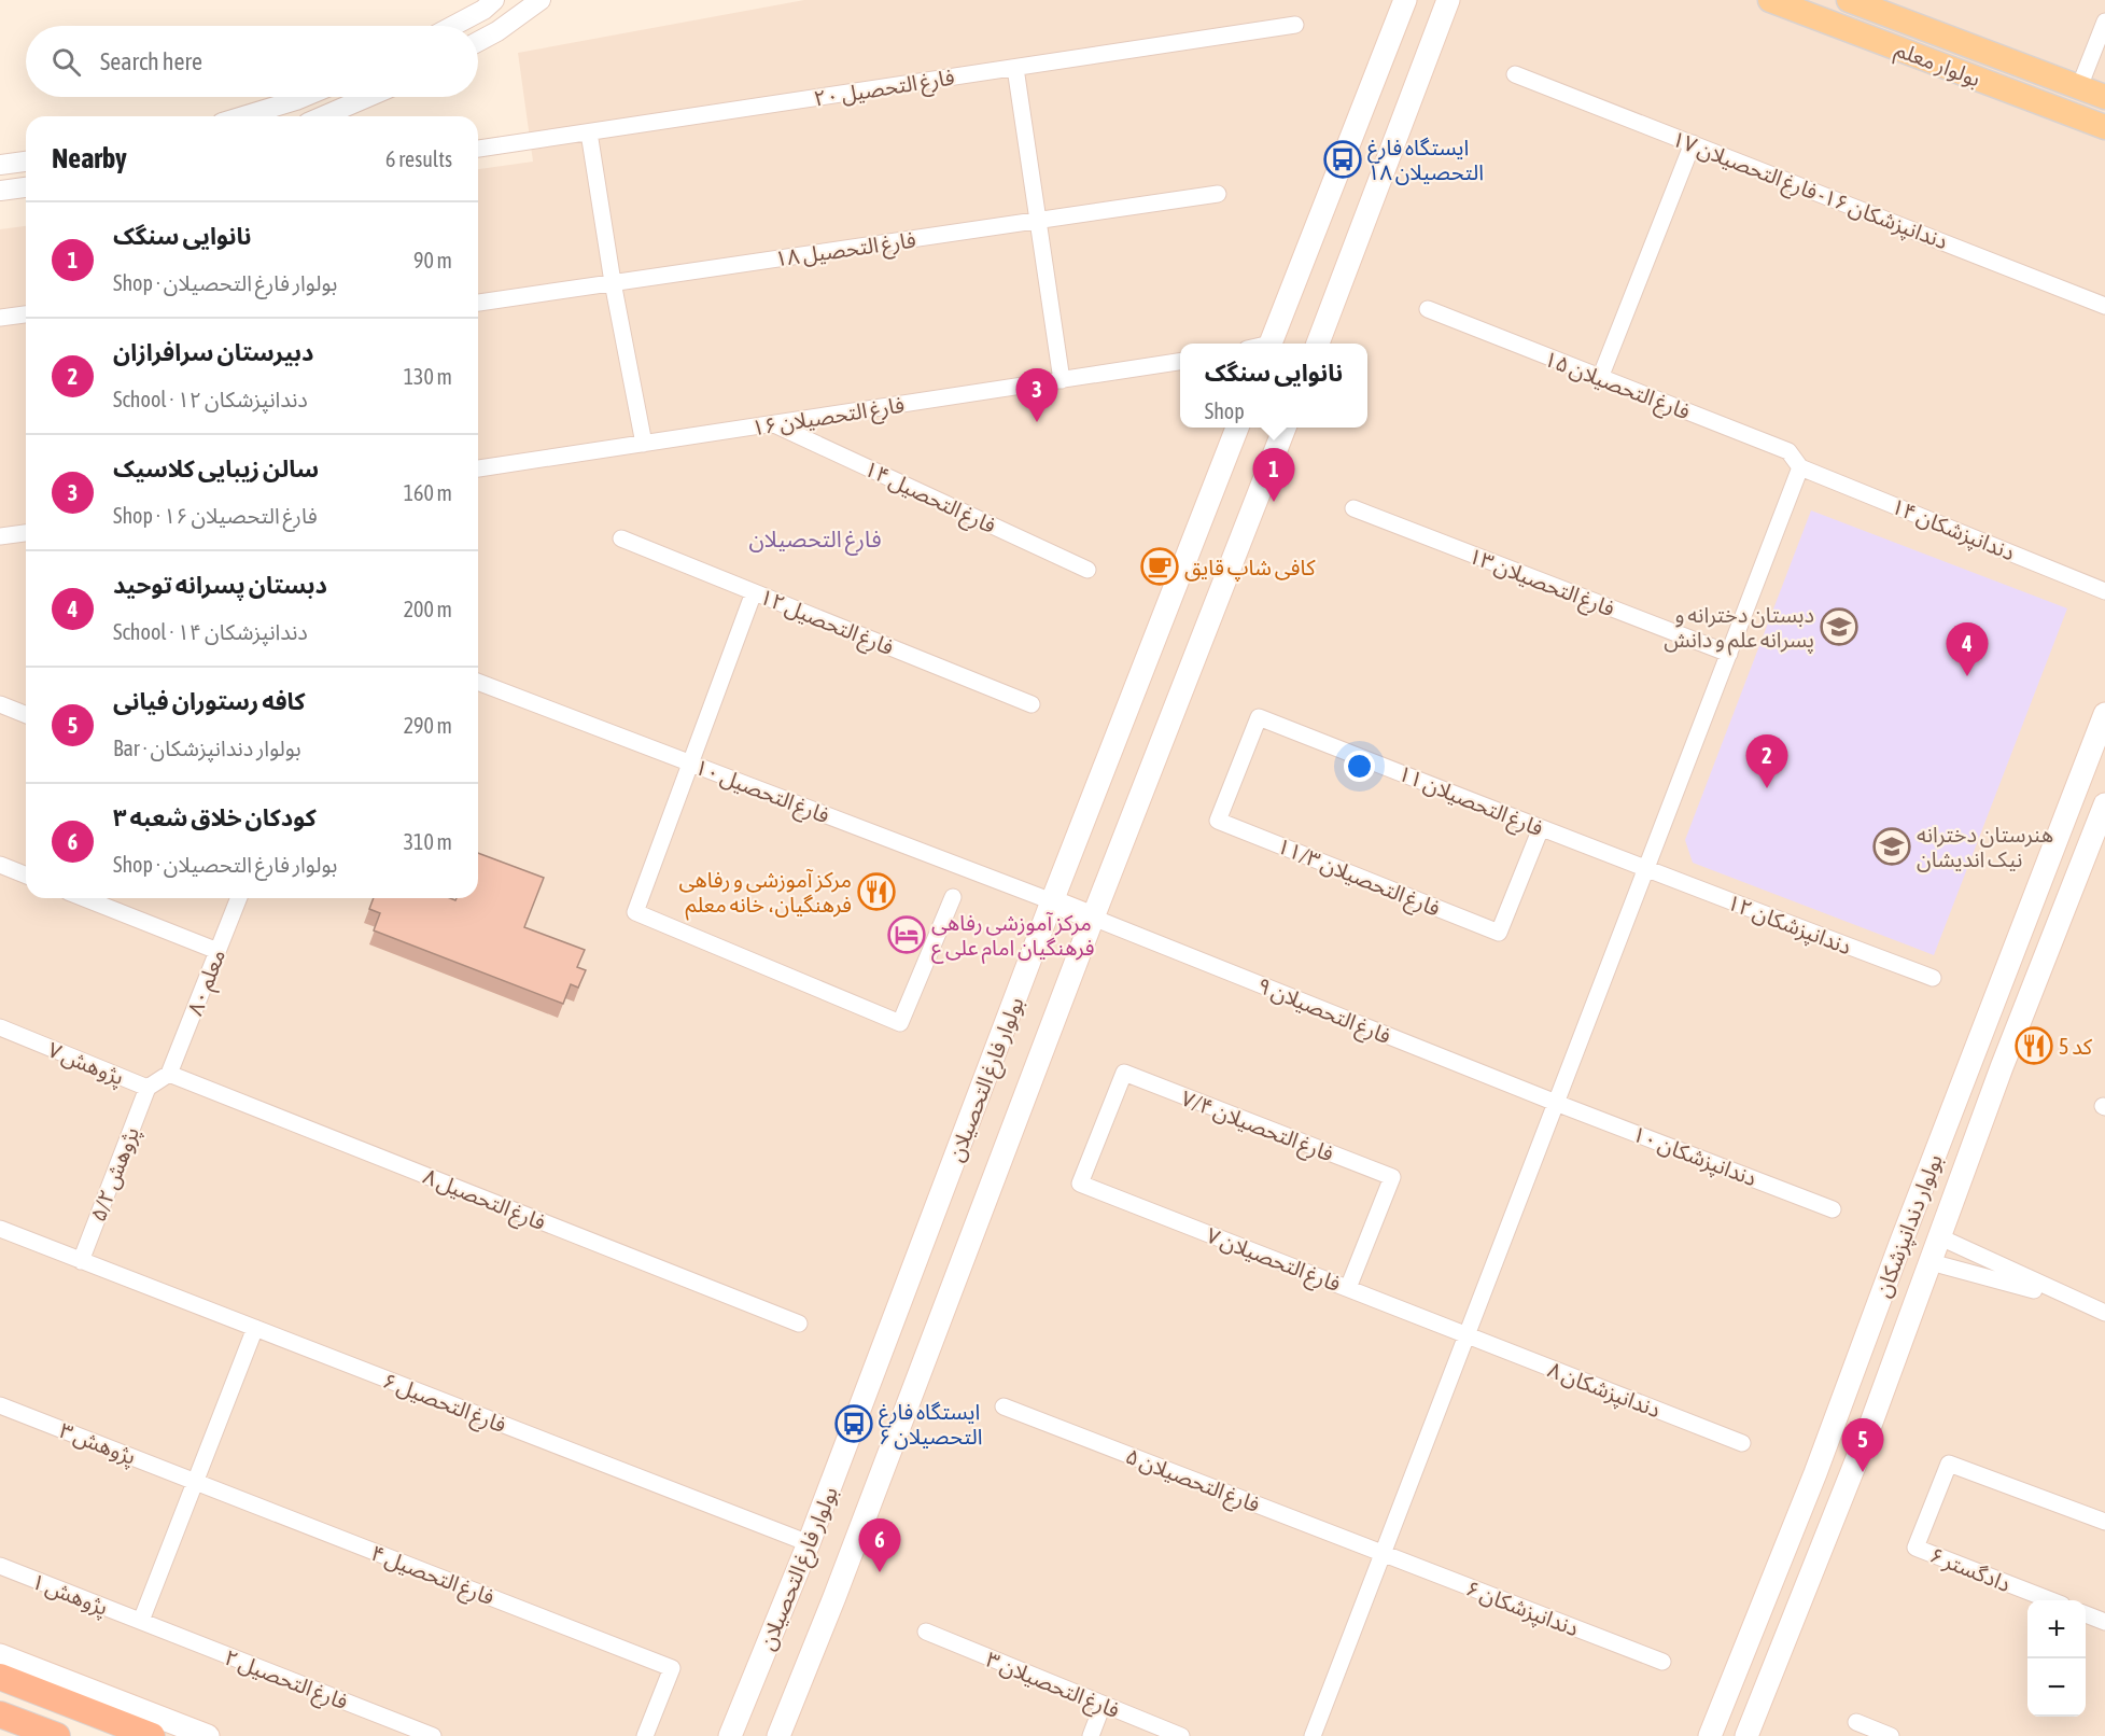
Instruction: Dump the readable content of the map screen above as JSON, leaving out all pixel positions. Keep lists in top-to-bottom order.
{
  "streets": {
    "main road": ["بولوار معلم", "بولوار فارغ التحصیلان", "بولوار دندانپزشکان"],
    "street": [
      "فارغ التحصیل ۲۰",
      "دندانپزشکان ۱۶- فارغ التحصیلان ۱۷",
      "فارغ التحصیل ۱۸",
      "فارغ التحصیلان ۱۵",
      "فارغ التحصیلان ۱۶",
      "فارغ التحصیل ۱۴",
      "دندانپزشکان ۱۴",
      "فارغ التحصیلان ۱۳",
      "فارغ التحصیل ۱۲",
      "فارغ التحصیل ۱۰",
      "فارغ التحصیلان ۱۱",
      "فارغ التحصیلان ۱۱/۳",
      "دندانپزشکان ۱۲",
      "معلم ۸۰",
      "فارغ التحصیلان ۹",
      "پژوهش ۷",
      "فارغ التحصیلان ۷/۴",
      "دندانپزشکان ۱۰",
      "پژوهش ۵/۲",
      "فارغ التحصیل ۸",
      "فارغ التحصیلان ۷",
      "دندانپزشکان ۸",
      "فارغ التحصیل ۶",
      "پژوهش ۳",
      "فارغ التحصیلان ۵",
      "دادگستر ۶",
      "فارغ التحصیل ۴",
      "پژوهش ۱",
      "دندانپزشکان ۶",
      "فارغ التحصیل ۲",
      "فارغ التحصیلان ۳"
    ]
  },
  "crossings": [
    ["فارغ التحصیلان ۱۵", "دندانپزشکان ۱۴"],
    ["فارغ التحصیلان ۱۶", "فارغ التحصیل ۱۴"],
    ["فارغ التحصیل ۱۰", "بولوار فارغ التحصیلان"],
    ["فارغ التحصیلان ۱۱", "فارغ التحصیلان ۱۱/۳"],
    ["فارغ التحصیلان ۱۱", "دندانپزشکان ۱۲"],
    ["معلم ۸۰", "پژوهش ۷"],
    ["معلم ۸۰", "فارغ التحصیل ۸"],
    ["فارغ التحصیلان ۹", "بولوار فارغ التحصیلان"],
    ["فارغ التحصیلان ۹", "دندانپزشکان ۱۰"],
    ["پژوهش ۷", "پژوهش ۵/۲"],
    ["پژوهش ۷", "فارغ التحصیل ۸"],
    ["بولوار فارغ التحصیلان", "فارغ التحصیل ۶"],
    ["فارغ التحصیلان ۷/۴", "فارغ التحصیلان ۷"],
    ["پژوهش ۵/۲", "فارغ التحصیل ۶"],
    ["فارغ التحصیلان ۷", "دندانپزشکان ۸"],
    ["پژوهش ۳", "فارغ التحصیل ۴"],
    ["فارغ التحصیلان ۵", "دندانپزشکان ۶"],
    ["پژوهش ۱", "فارغ التحصیل ۲"]
  ],
  "districts": ["فارغ التحصیلان"],
  "places": {
    "bus stop": ["ایستگاه فارغ التحصیلان ۱۸", "ایستگاه فارغ التحصیلان ۶"],
    "cafe": ["کافی شاپ قایق"],
    "school or university": ["دبستان دخترانه و پسرانه علم و دانش", "هنرستان دخترانه نیک اندیشان"],
    "restaurant": ["مرکز آموزشی و رفاهی فرهنگیان، خانه معلم", "کد 5"],
    "hotel": ["مرکز آموزشی رفاهی فرهنگیان امام علی ع"]
  },
  "page": {
    "search": "Search here",
    "heading": ["Nearby", "6 results"],
    "list": [
      {
        "mark": "1",
        "name": "نانوایی سنگک",
        "note": "Shop · بولوار فارغ التحصیلان",
        "value": "90 m"
      },
      {
        "mark": "2",
        "name": "دبیرستان سرافرازان",
        "note": "School · دندانپزشکان ۱۲",
        "value": "130 m"
      },
      {
        "mark": "3",
        "name": "سالن زیبایی کلاسیک",
        "note": "Shop · فارغ التحصیلان ۱۶",
        "value": "160 m"
      },
      {
        "mark": "4",
        "name": "دبستان پسرانه توحید",
        "note": "School · دندانپزشکان ۱۴",
        "value": "200 m"
      },
      {
        "mark": "5",
        "name": "کافه رستوران فیانی",
        "note": "Bar · بولوار دندانپزشکان",
        "value": "290 m"
      },
      {
        "mark": "6",
        "name": "کودکان خلاق شعبه ۳",
        "note": "Shop · بولوار فارغ التحصیلان",
        "value": "310 m"
      }
    ],
    "popup": ["نانوایی سنگک", "Shop"],
    "pins": [
      "3",
      "1",
      "4",
      "2",
      "5",
      "6"
    ],
    "map_buttons": ["+", "−"]
  }
}
